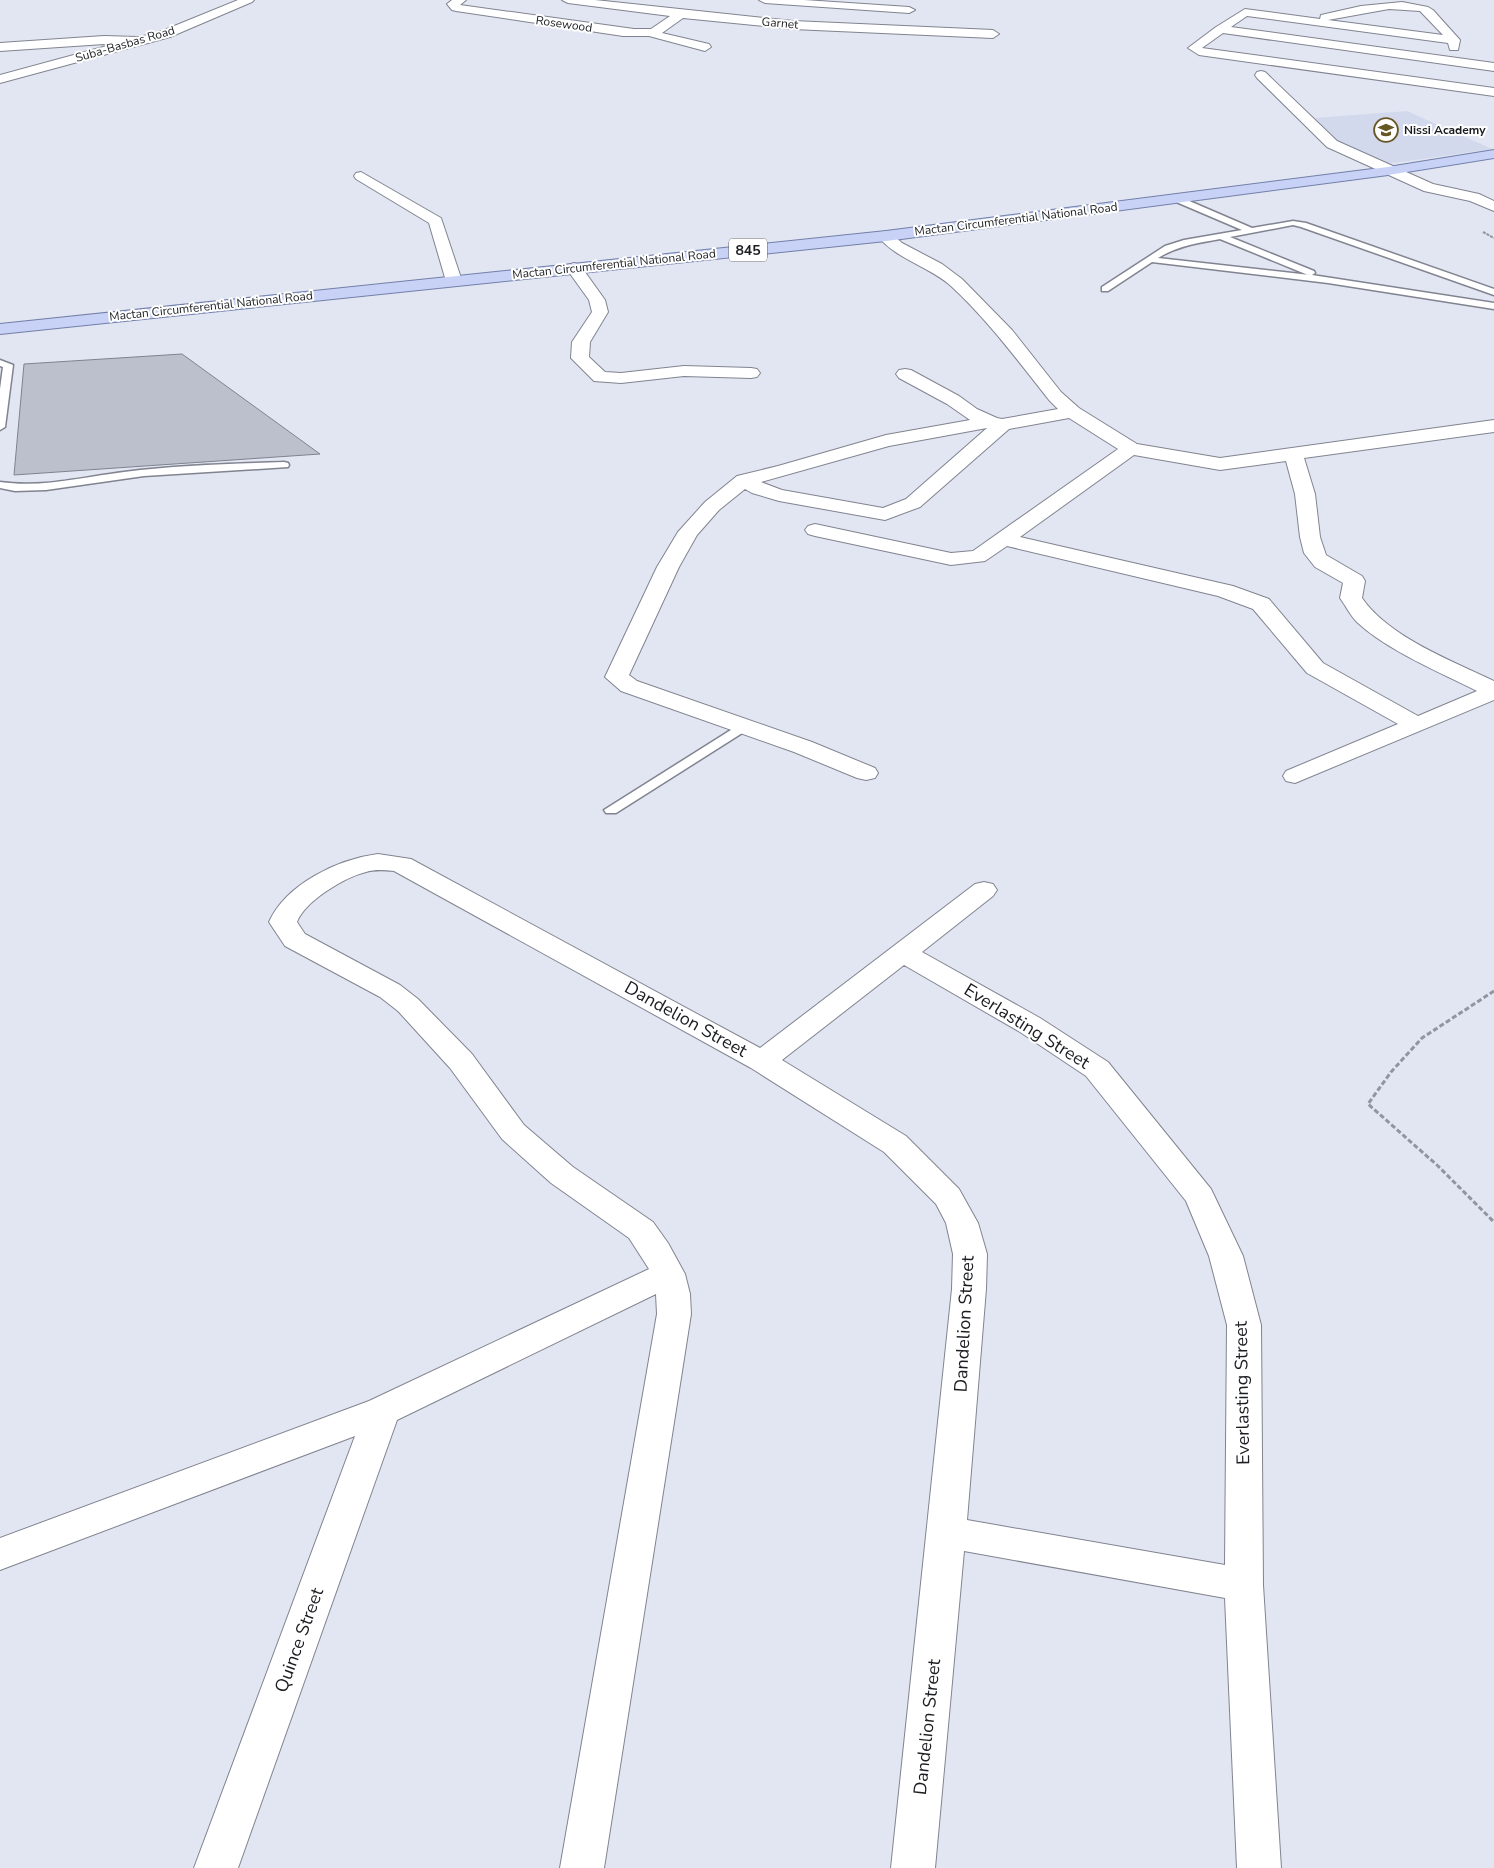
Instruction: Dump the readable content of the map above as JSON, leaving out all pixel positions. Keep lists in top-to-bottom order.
{
  "streets": {
    "main road": ["Mactan Circumferential National Road", "845"],
    "street": [
      "Garnet",
      "Rosewood",
      "Suba-Basbas Road",
      "Dandelion Street",
      "Everlasting Street",
      "Quince Street"
    ]
  },
  "places": {
    "school or university": ["Nissi Academy"]
  }
}
